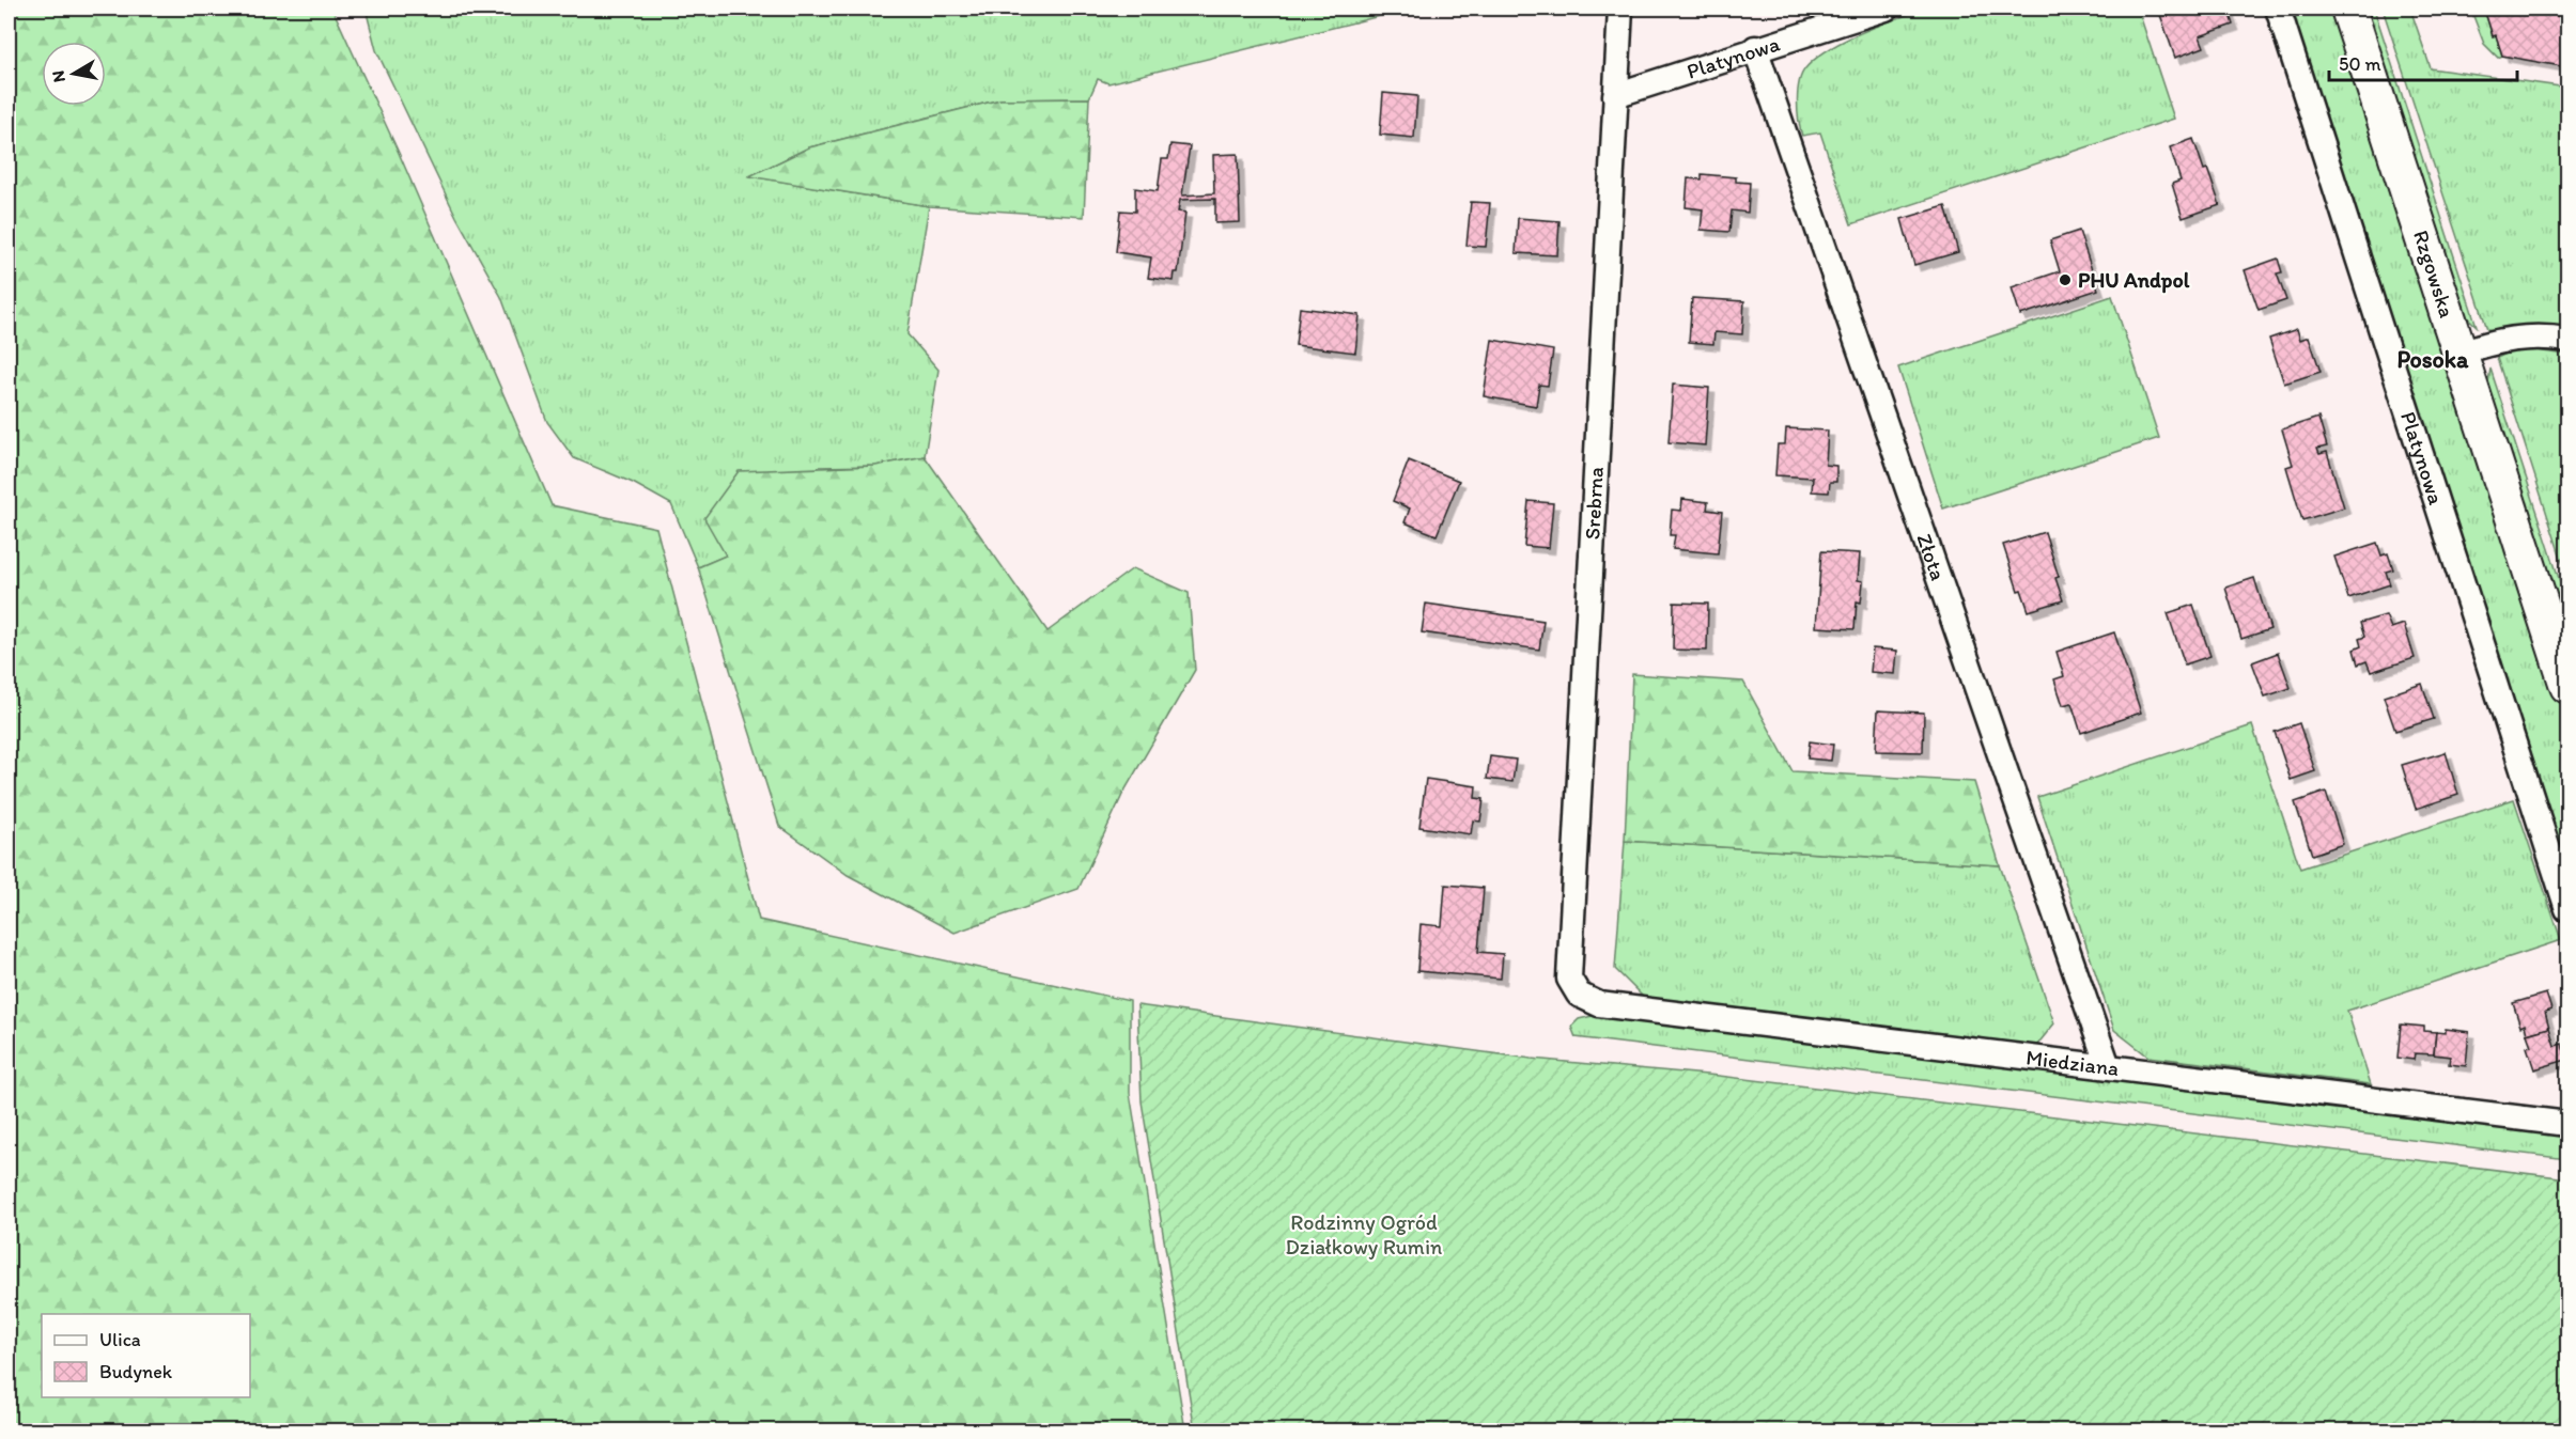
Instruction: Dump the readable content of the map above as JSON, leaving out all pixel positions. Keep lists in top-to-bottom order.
{
  "streets": {
    "street": [
      "Platynowa",
      "Rzgowska",
      "Srebrna",
      "Złota",
      "Miedziana"
    ]
  },
  "crossings": [
    ["Platynowa", "Srebrna"],
    ["Platynowa", "Złota"],
    ["Srebrna", "Miedziana"],
    ["Złota", "Miedziana"]
  ],
  "districts": ["Posoka"],
  "parks": ["Rodzinny Ogród Działkowy Rumin"],
  "places": ["PHU Andpol"],
  "legend": ["Ulica", "Budynek"],
  "scale_bar": "50 m",
  "north": "left"
}
